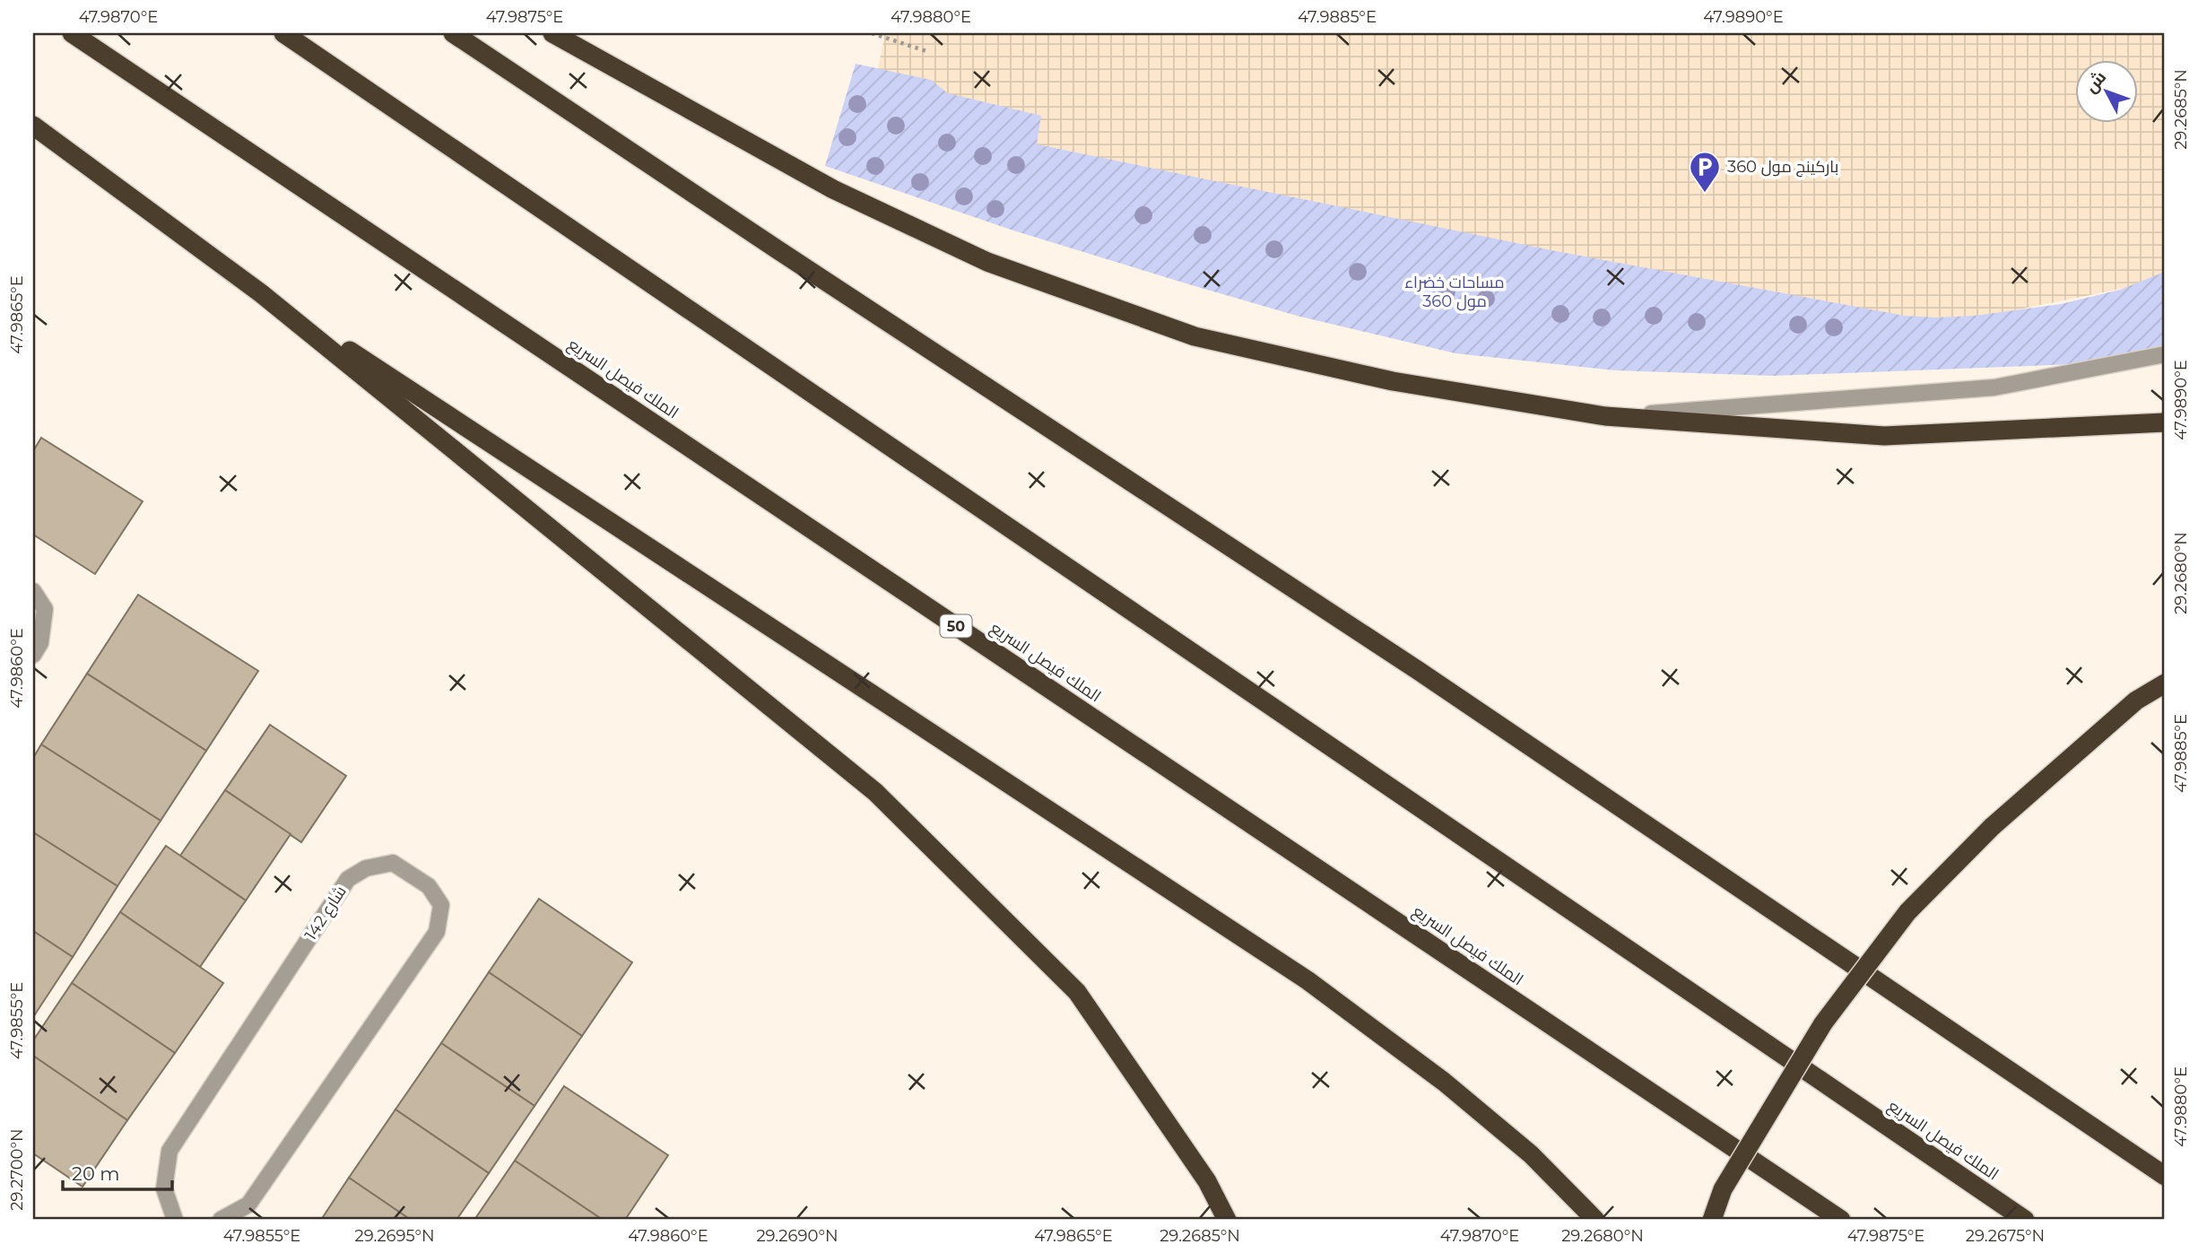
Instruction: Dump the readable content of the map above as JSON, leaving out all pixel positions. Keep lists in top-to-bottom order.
{
  "streets": {
    "highway": ["الملك فيصل السريع", "50"],
    "street": ["شارع 142"]
  },
  "parks": ["مساحات خضراء 360 مول"],
  "places": {
    "parking": ["باركينج مول 360"]
  },
  "scale_bar": "20 m",
  "north": "top left",
  "coordinates": [
    "47.9870°E",
    "47.9875°E",
    "47.9880°E",
    "47.9885°E",
    "47.9890°E",
    "29.2685°N",
    "47.9865°E",
    "29.2680°N",
    "47.9860°E",
    "47.9855°E",
    "29.2700°N",
    "29.2695°N",
    "29.2690°N",
    "29.2675°N"
  ]
}
